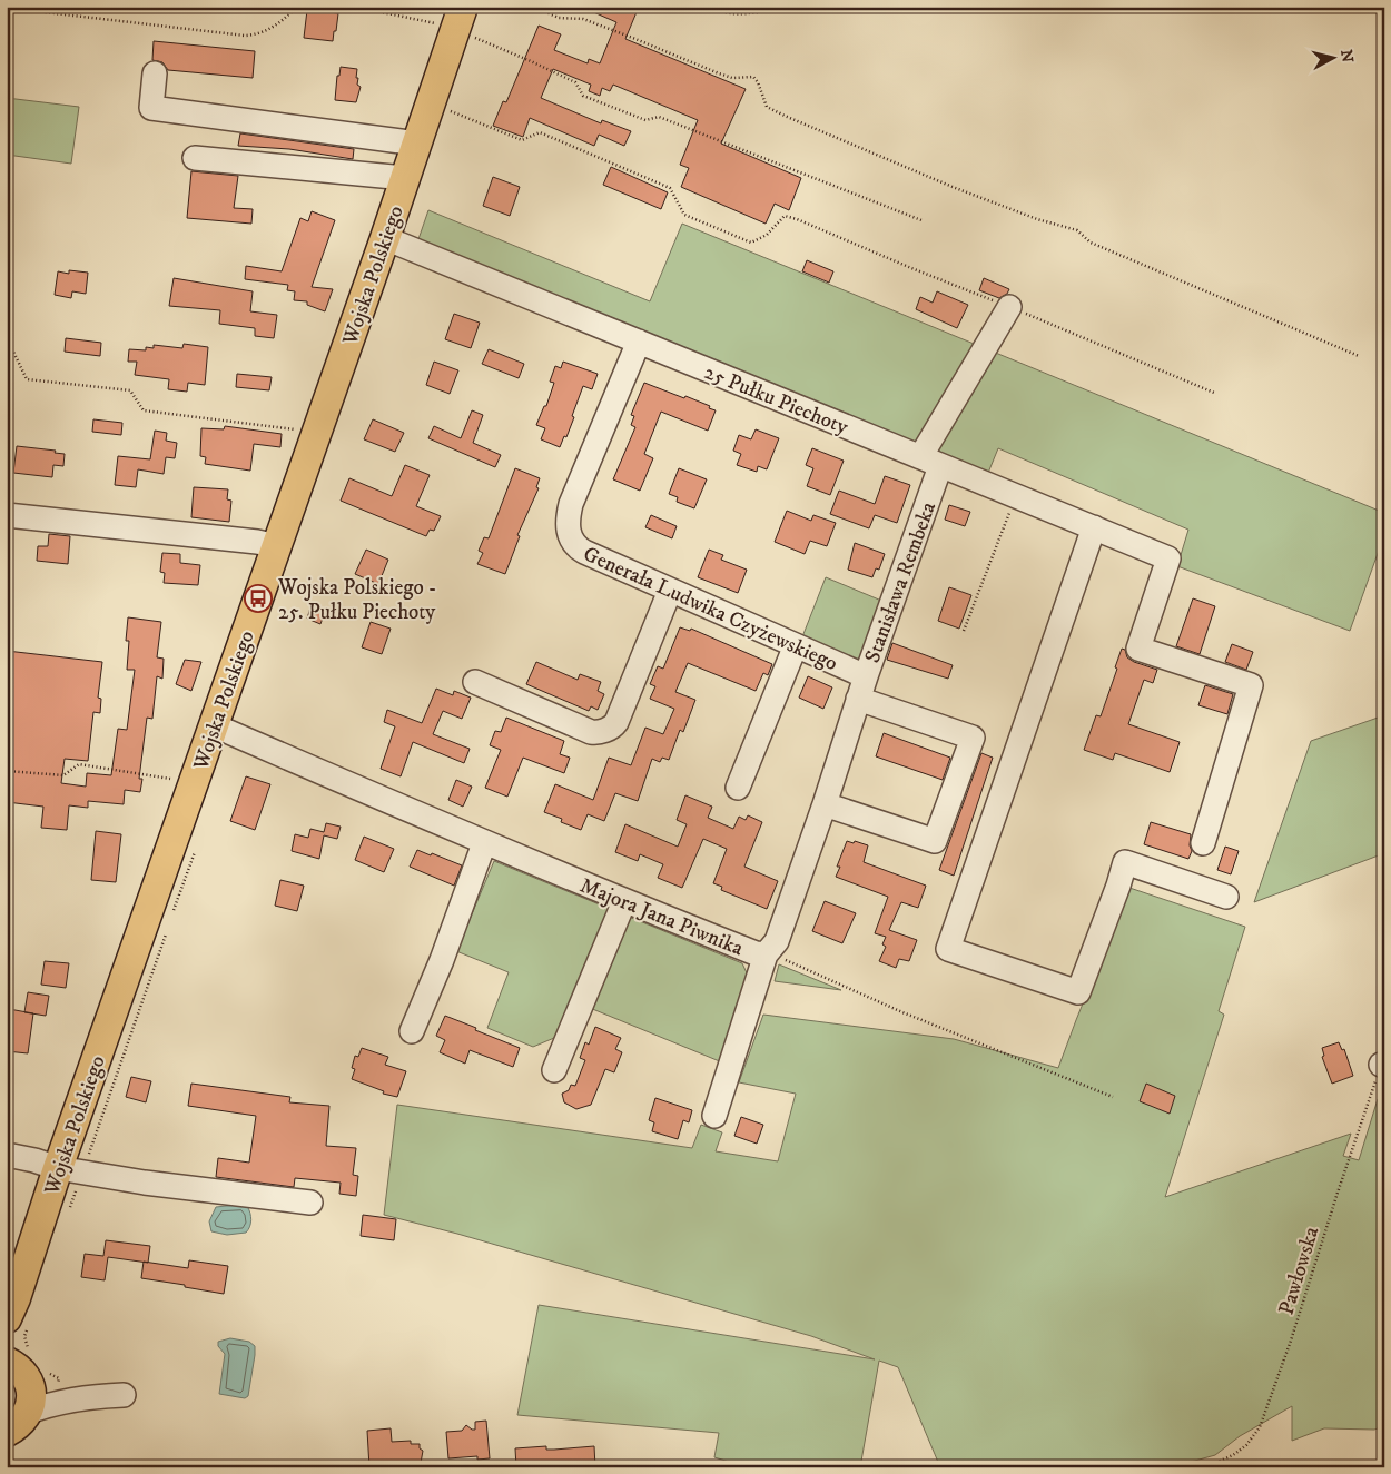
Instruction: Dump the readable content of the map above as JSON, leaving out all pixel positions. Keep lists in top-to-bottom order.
{
  "streets": {
    "main road": ["Wojska Polskiego"],
    "street": [
      "25 Pułku Piechoty",
      "Stanisława Rembeka",
      "Generała Ludwika Czyżewskiego",
      "Majora Jana Piwnika"
    ],
    "path": ["Pawłowska"]
  },
  "crossings": [
    ["Wojska Polskiego", "25 Pułku Piechoty"],
    ["Wojska Polskiego", "Majora Jana Piwnika"],
    ["25 Pułku Piechoty", "Stanisława Rembeka"],
    ["25 Pułku Piechoty", "Generała Ludwika Czyżewskiego"],
    ["Stanisława Rembeka", "Generała Ludwika Czyżewskiego"],
    ["Stanisława Rembeka", "Majora Jana Piwnika"]
  ],
  "places": {
    "bus stop": ["Wojska Polskiego - 25. Pułku Piechoty"]
  },
  "north": "right"
}
